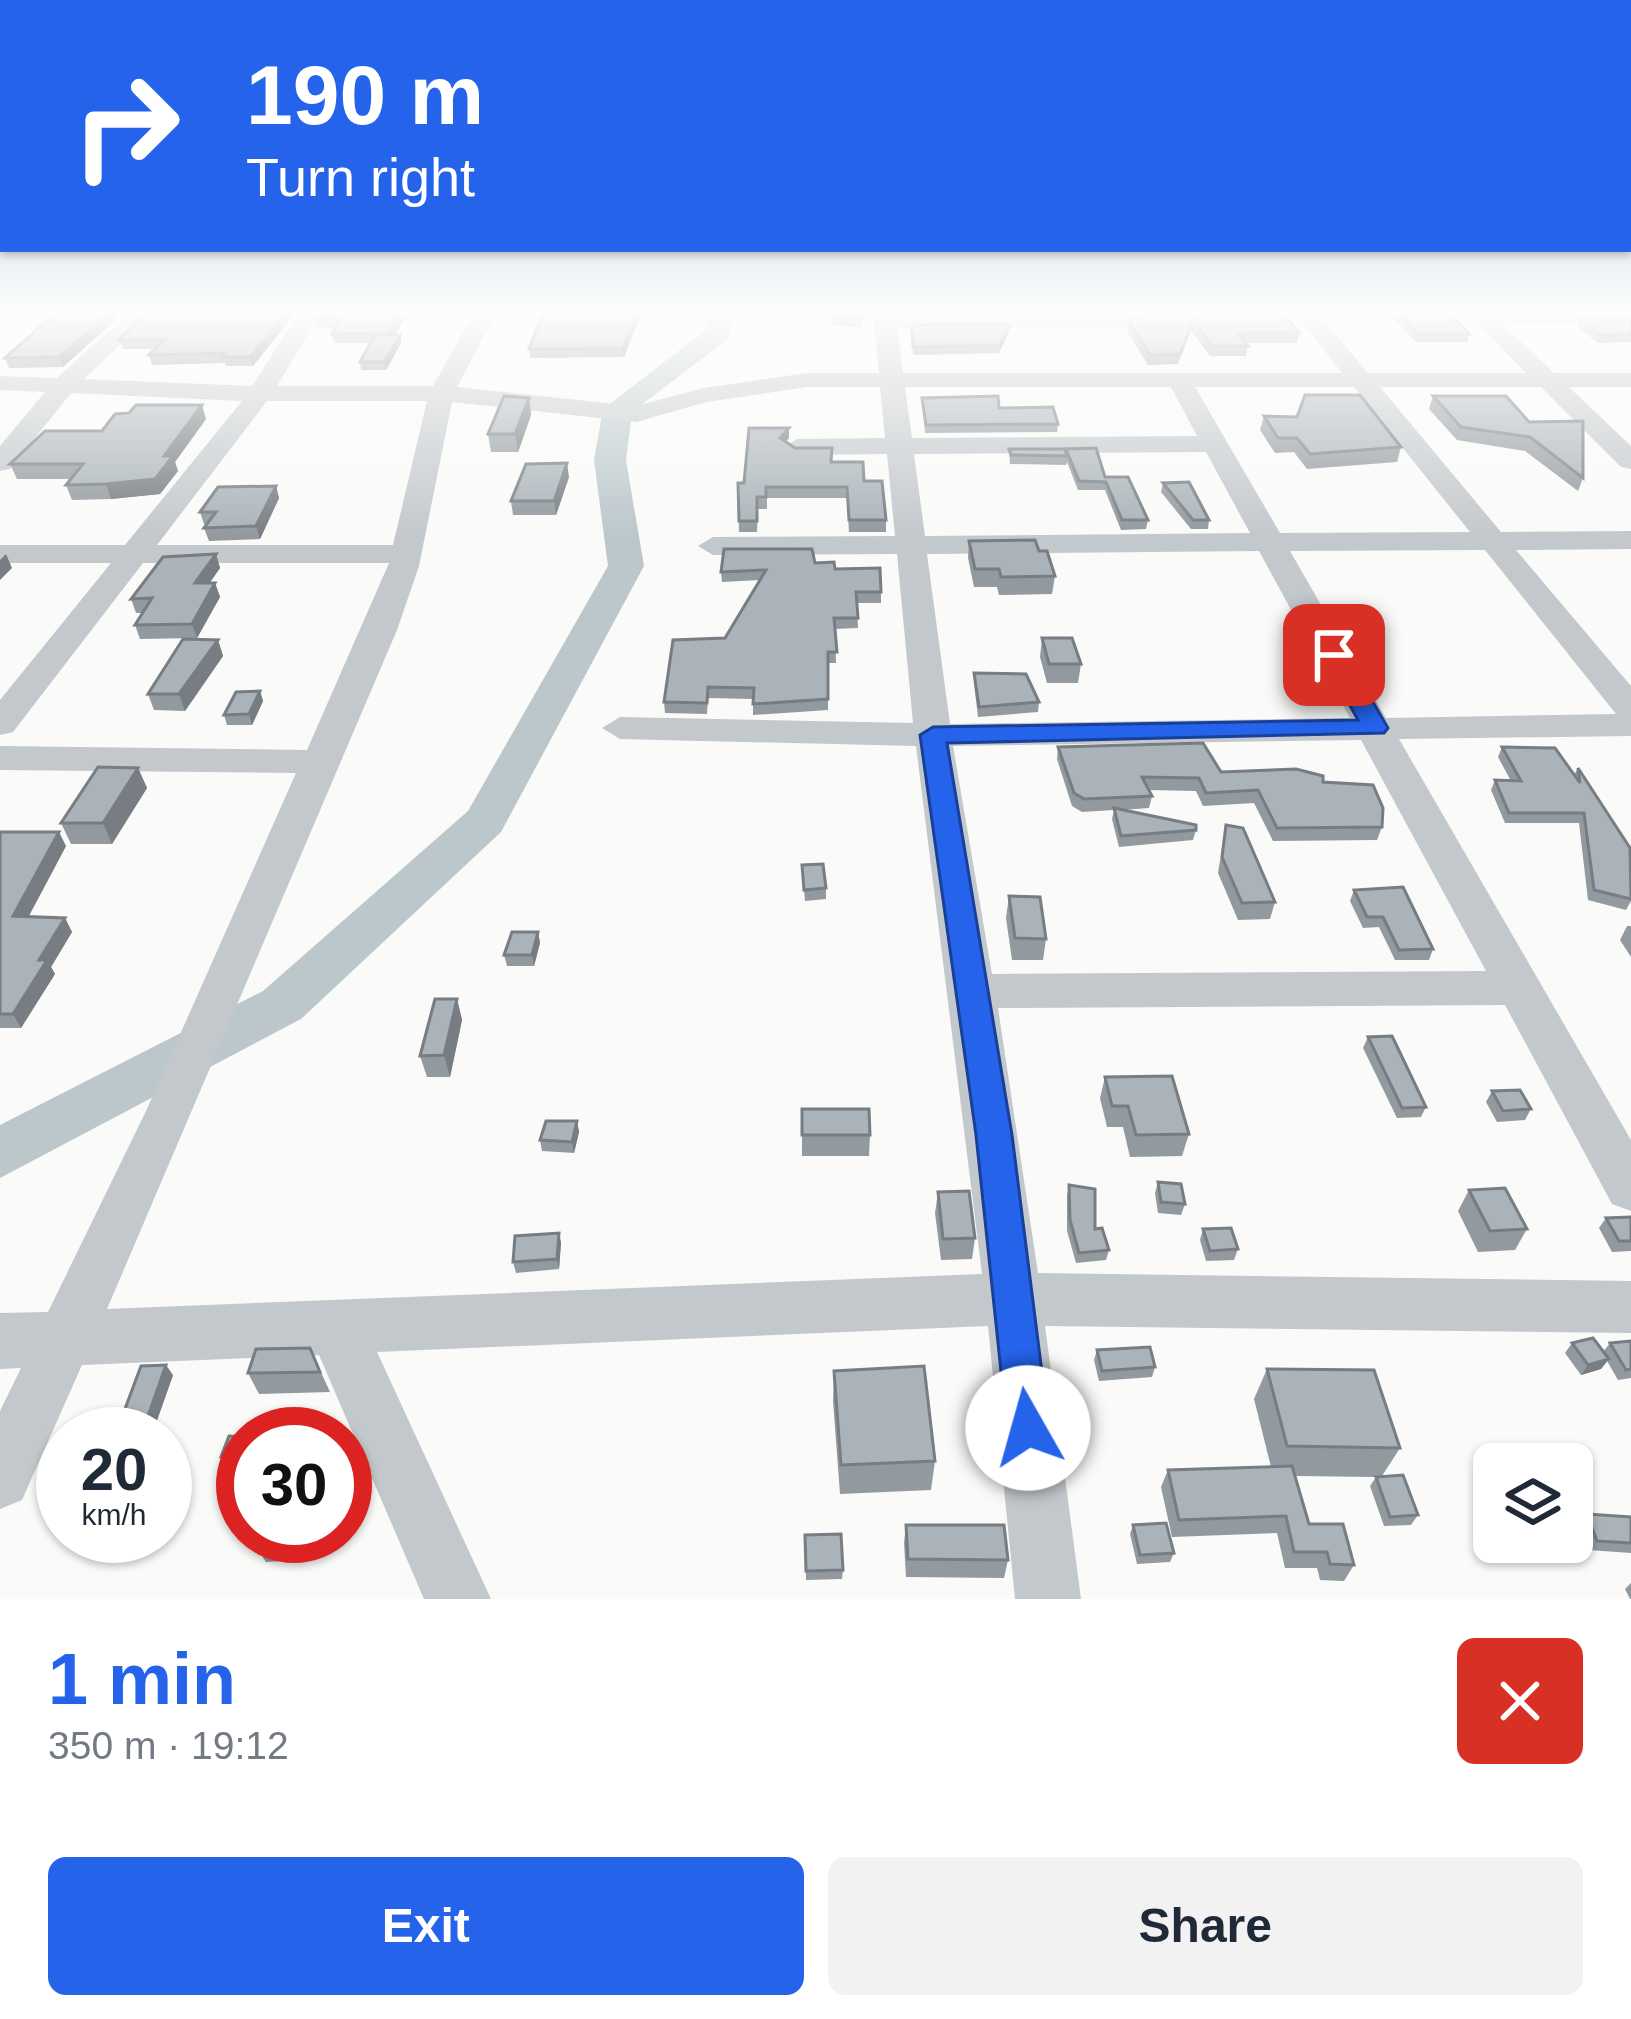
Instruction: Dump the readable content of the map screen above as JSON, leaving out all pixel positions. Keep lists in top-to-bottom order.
{
  "page": {
    "turn": ["190 m", "Turn right"],
    "speed": "20 km/h",
    "limit": "30",
    "heading": ["1 min", "350 m · 19:12"],
    "buttons": ["Exit", "Share"]
  }
}
